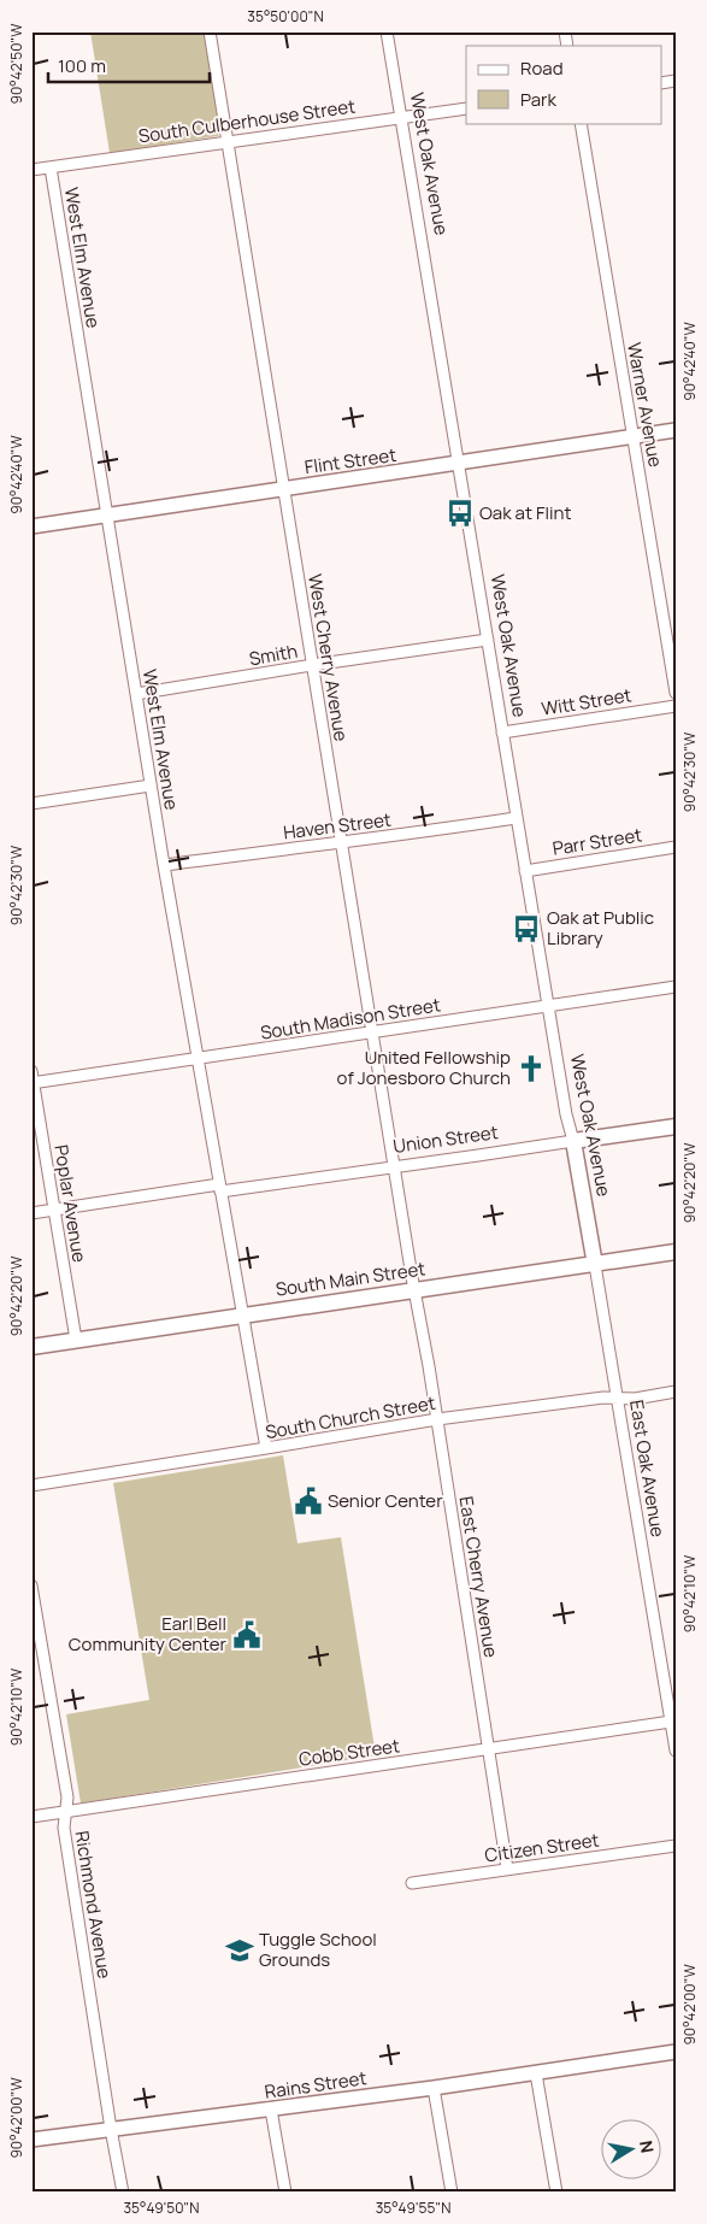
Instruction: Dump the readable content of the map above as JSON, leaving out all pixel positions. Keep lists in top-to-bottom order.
{
  "streets": {
    "main road": ["West Oak Avenue", "Union Street", "South Main Street"],
    "street": [
      "South Culberhouse Street",
      "West Elm Avenue",
      "Warner Avenue",
      "Flint Street",
      "Smith",
      "West Cherry Avenue",
      "Witt Street",
      "Haven Street",
      "Parr Street",
      "South Madison Street",
      "Poplar Avenue",
      "South Church Street",
      "East Oak Avenue",
      "East Cherry Avenue",
      "Cobb Street",
      "Citizen Street",
      "Richmond Avenue",
      "Rains Street"
    ]
  },
  "crossings": [
    ["South Culberhouse Street", "West Oak Avenue"],
    ["South Culberhouse Street", "West Elm Avenue"],
    ["South Culberhouse Street", "West Cherry Avenue"],
    ["West Oak Avenue", "Flint Street"],
    ["West Oak Avenue", "Smith"],
    ["West Oak Avenue", "Witt Street"],
    ["West Oak Avenue", "Haven Street"],
    ["West Oak Avenue", "Parr Street"],
    ["West Oak Avenue", "South Madison Street"],
    ["West Oak Avenue", "Union Street"],
    ["West Oak Avenue", "South Main Street"],
    ["West Oak Avenue", "East Oak Avenue"],
    ["West Elm Avenue", "Flint Street"],
    ["West Elm Avenue", "Smith"],
    ["West Elm Avenue", "Haven Street"],
    ["West Elm Avenue", "South Madison Street"],
    ["West Elm Avenue", "Union Street"],
    ["West Elm Avenue", "South Main Street"],
    ["West Elm Avenue", "South Church Street"],
    ["Warner Avenue", "Flint Street"],
    ["Flint Street", "West Cherry Avenue"],
    ["Smith", "West Cherry Avenue"],
    ["West Cherry Avenue", "Haven Street"],
    ["West Cherry Avenue", "South Madison Street"],
    ["West Cherry Avenue", "Union Street"],
    ["West Cherry Avenue", "South Main Street"],
    ["West Cherry Avenue", "East Cherry Avenue"],
    ["South Madison Street", "Poplar Avenue"],
    ["Union Street", "Poplar Avenue"],
    ["Poplar Avenue", "South Main Street"],
    ["South Main Street", "East Oak Avenue"],
    ["South Main Street", "East Cherry Avenue"],
    ["South Church Street", "East Oak Avenue"],
    ["South Church Street", "East Cherry Avenue"],
    ["East Oak Avenue", "Cobb Street"],
    ["East Cherry Avenue", "Cobb Street"],
    ["East Cherry Avenue", "Citizen Street"],
    ["Cobb Street", "Richmond Avenue"],
    ["Richmond Avenue", "Rains Street"]
  ],
  "places": {
    "bus stop": ["Oak at Flint", "Oak at Public Library"],
    "church": ["United Fellowship of Jonesboro Church"],
    "public building": ["Senior Center", "Earl Bell Community Center"],
    "school or university": ["Tuggle School Grounds"]
  },
  "legend": ["Road", "Park"],
  "scale_bar": "100 m",
  "north": "right",
  "coordinates": [
    "35°50'00\"N",
    "90°42'50\"W",
    "90°42'40\"W",
    "90°42'30\"W",
    "90°42'20\"W",
    "90°42'10\"W",
    "90°42'00\"W",
    "35°49'50\"N",
    "35°49'55\"N"
  ]
}
